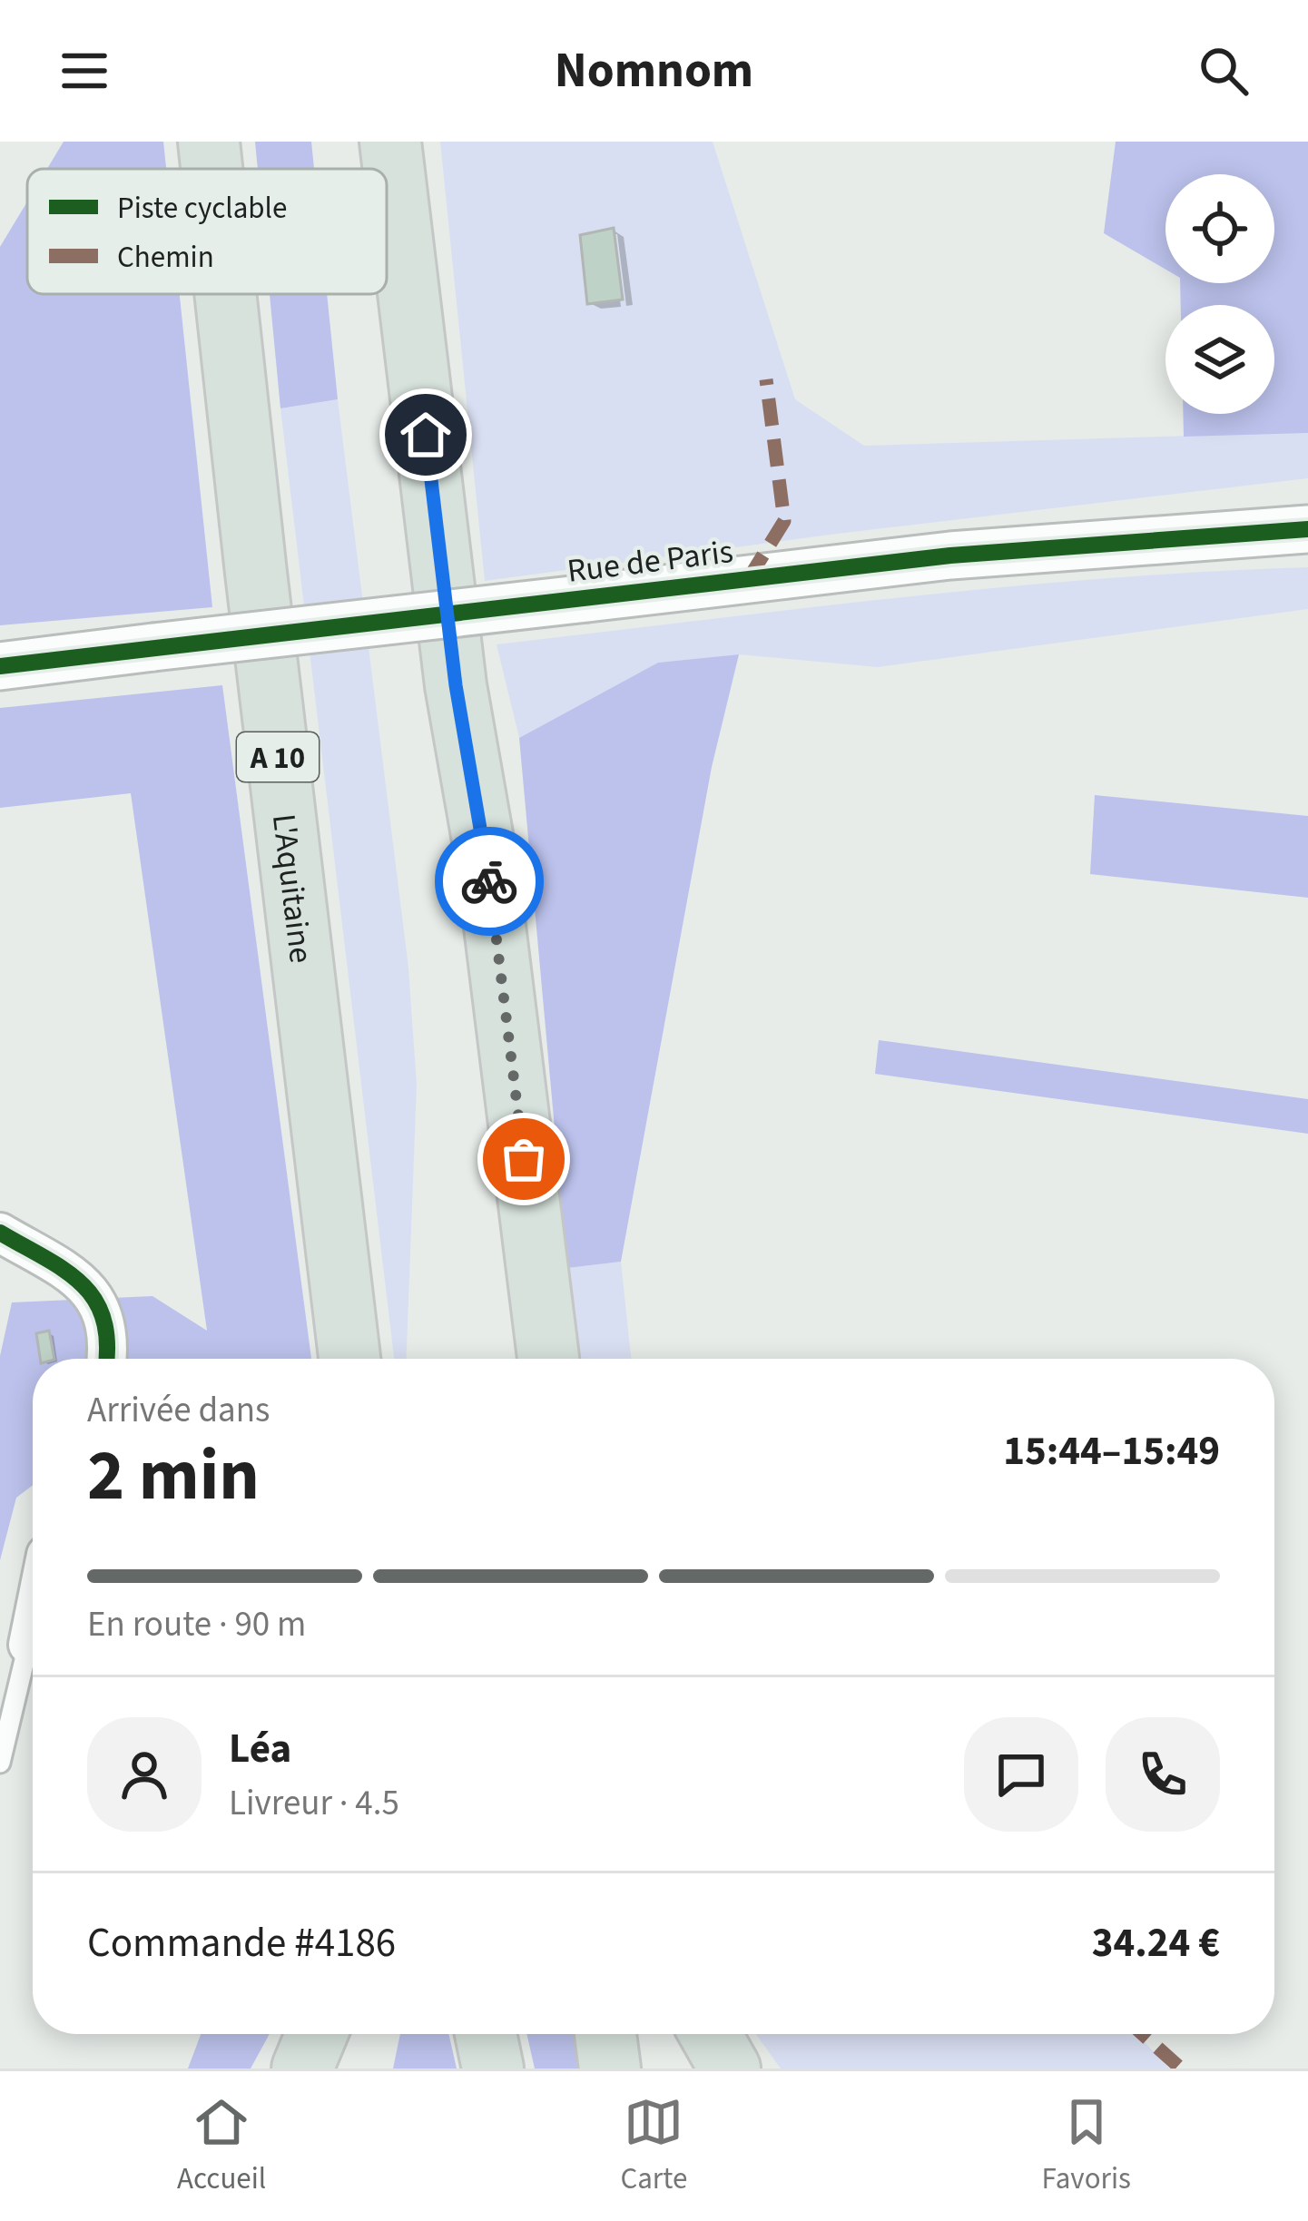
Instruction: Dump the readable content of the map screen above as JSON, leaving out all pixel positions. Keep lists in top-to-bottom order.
{
  "streets": {
    "highway": ["A 10", "L'Aquitaine"],
    "street": ["Rue de Paris"]
  },
  "legend": ["Piste cyclable", "Chemin"],
  "page": {
    "header": "Nomnom",
    "heading": ["2 min", "Arrivée dans", "15:44–15:49"],
    "panel": [
      "Léa",
      "Livreur · 4.5",
      "Commande #4186",
      "34.24 €"
    ],
    "bar": "En route · 90 m",
    "tabs": ["Accueil", "Carte", "Favoris"]
  }
}
